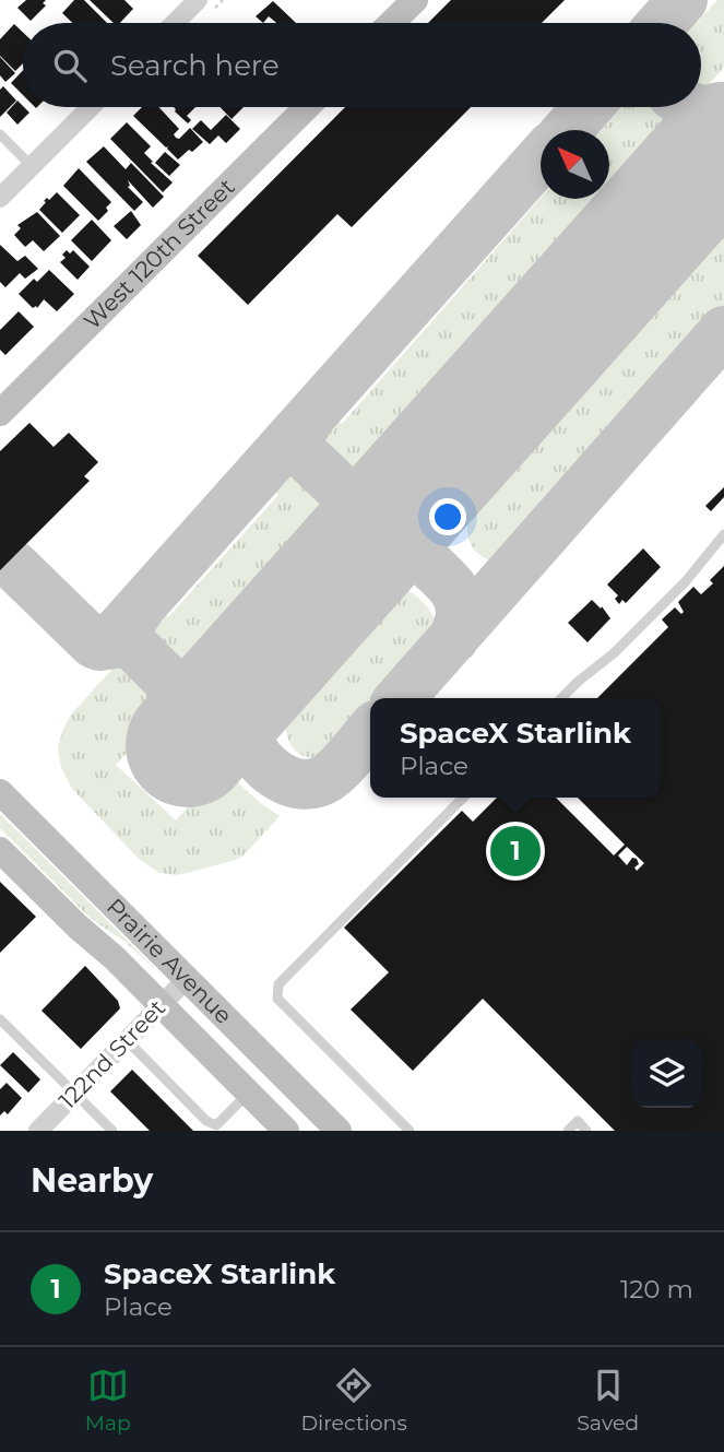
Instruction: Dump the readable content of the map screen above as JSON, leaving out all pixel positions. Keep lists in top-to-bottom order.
{
  "streets": {
    "main road": ["West 120th Street", "Prairie Avenue"],
    "street": ["122nd Street"]
  },
  "crossings": [
    ["Prairie Avenue", "122nd Street"]
  ],
  "north": "top left",
  "page": {
    "search": "Search here",
    "popup": ["SpaceX Starlink", "Place"],
    "pins": "1",
    "heading": "Nearby",
    "list": [
      {
        "mark": "1",
        "name": "SpaceX Starlink",
        "note": "Place",
        "value": "120 m"
      }
    ],
    "nav": ["Map", "Directions", "Saved"]
  }
}
